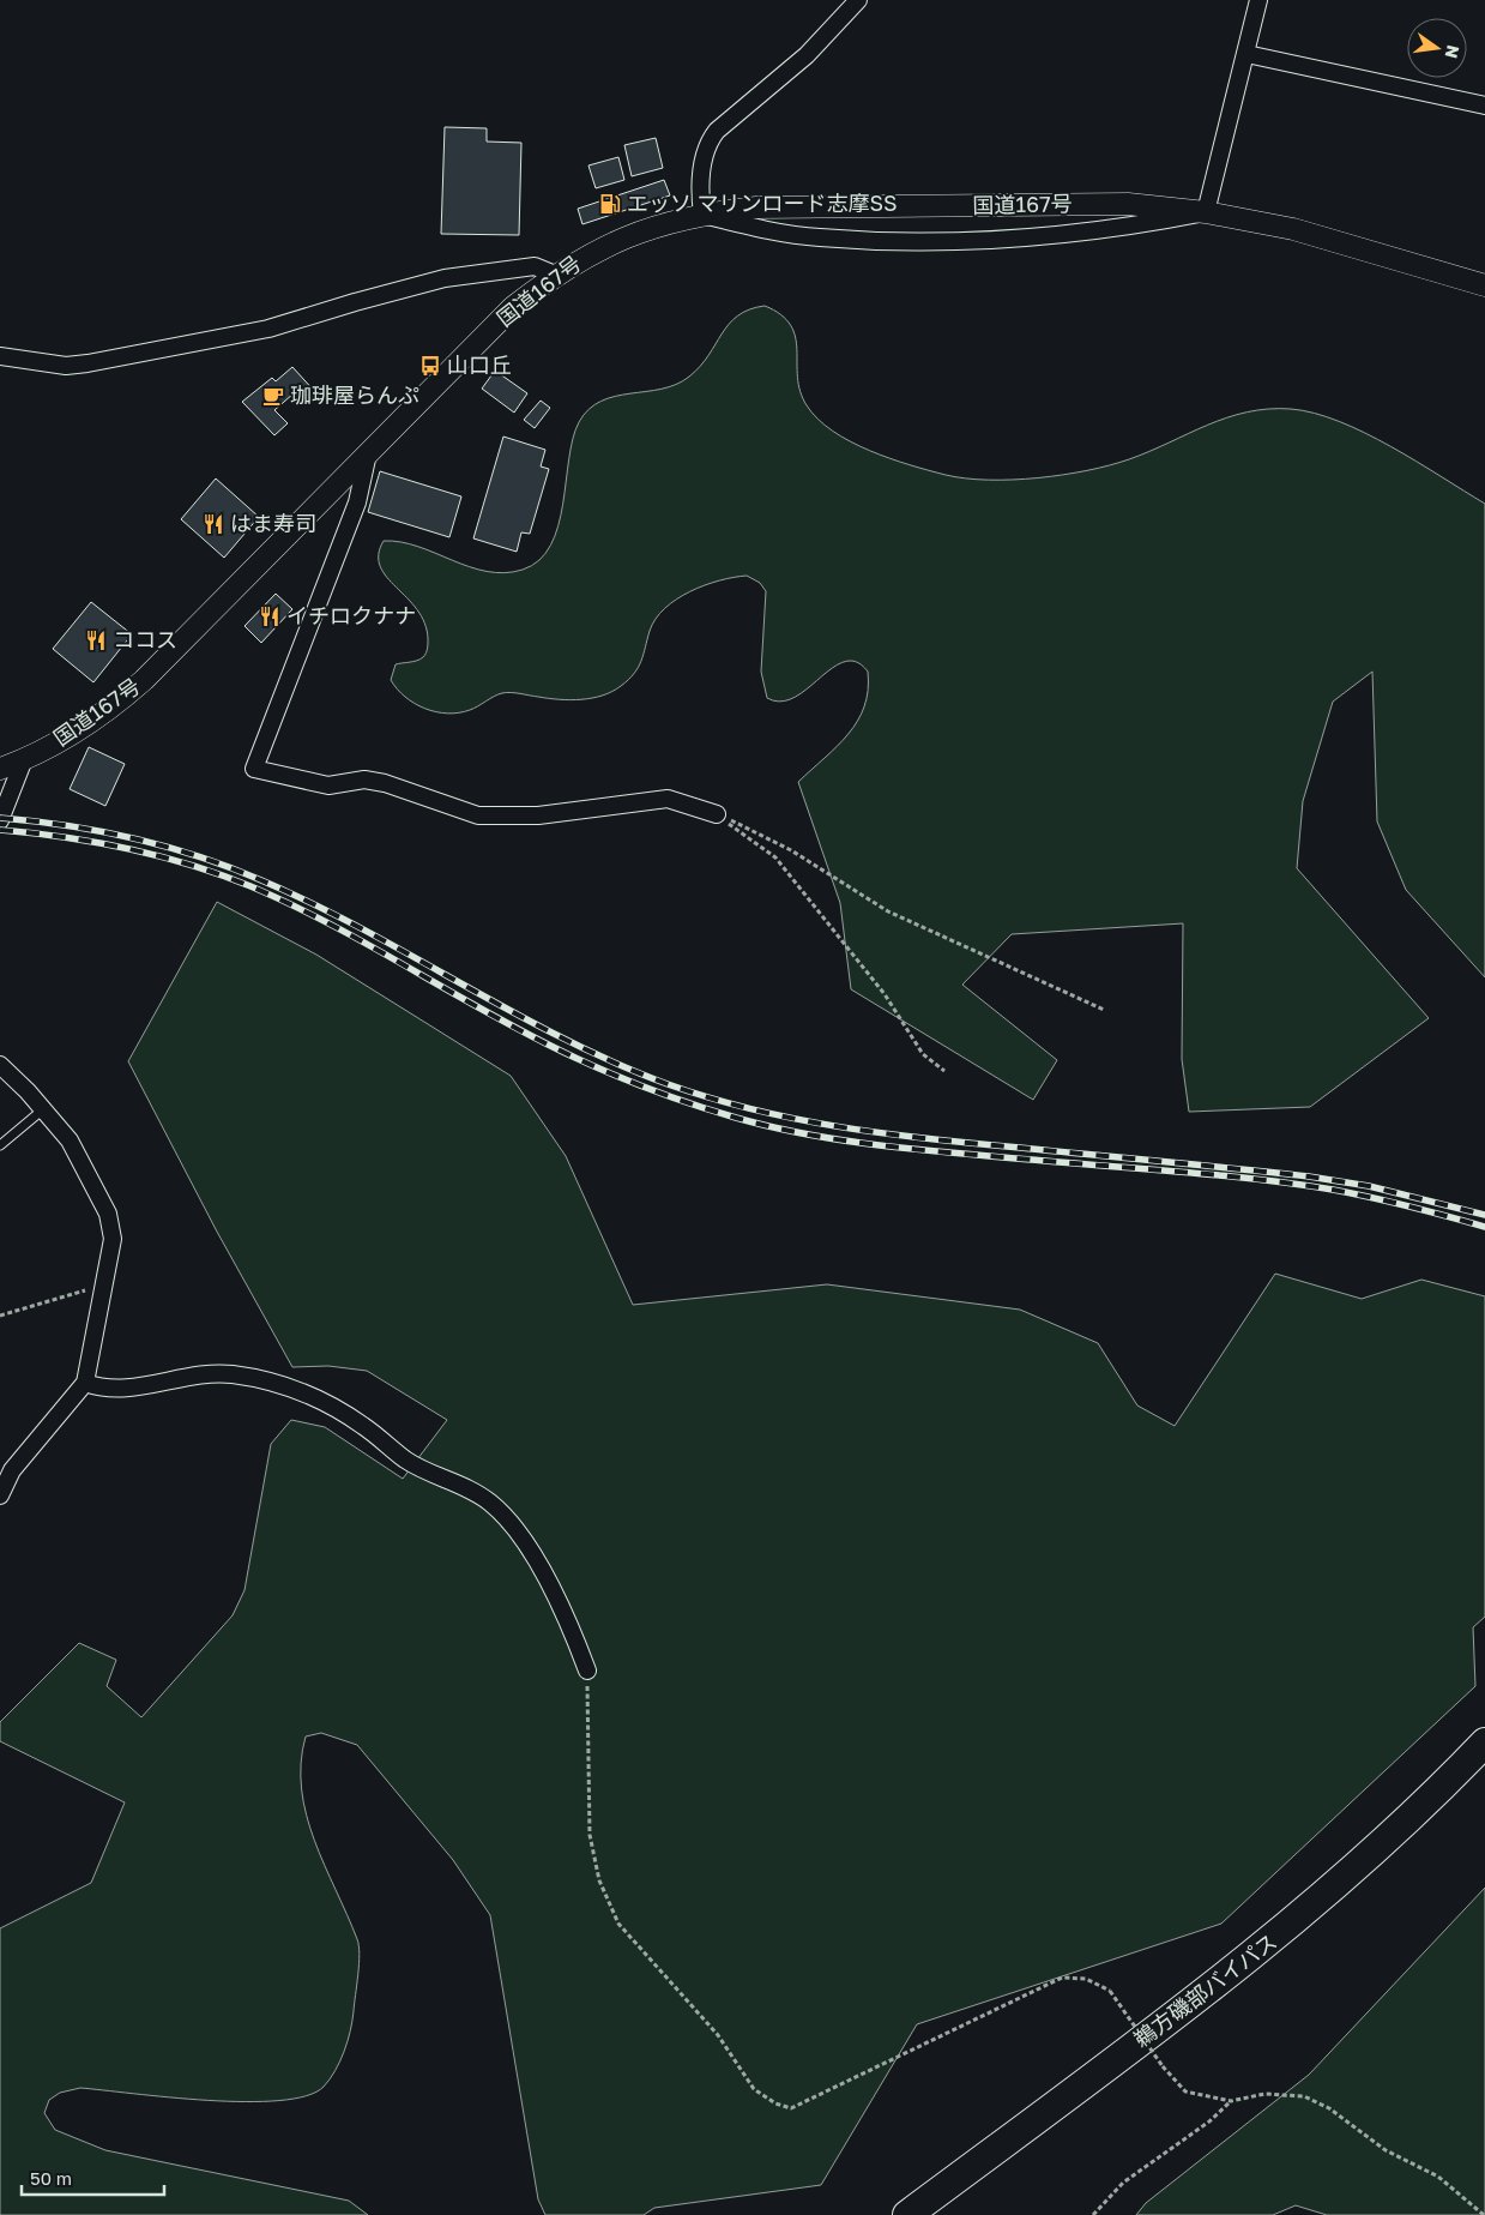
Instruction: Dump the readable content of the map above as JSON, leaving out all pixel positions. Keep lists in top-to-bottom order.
{
  "streets": {
    "highway": ["鵜方磯部バイパス"],
    "street": ["国道167号"]
  },
  "places": {
    "fuel station": ["エッソ マリンロード志摩SS"],
    "bus stop": ["山口丘"],
    "cafe": ["珈琲屋らんぷ"],
    "restaurant": ["はま寿司", "イチロクナナ", "ココス"]
  },
  "scale_bar": "50 m",
  "north": "right"
}
